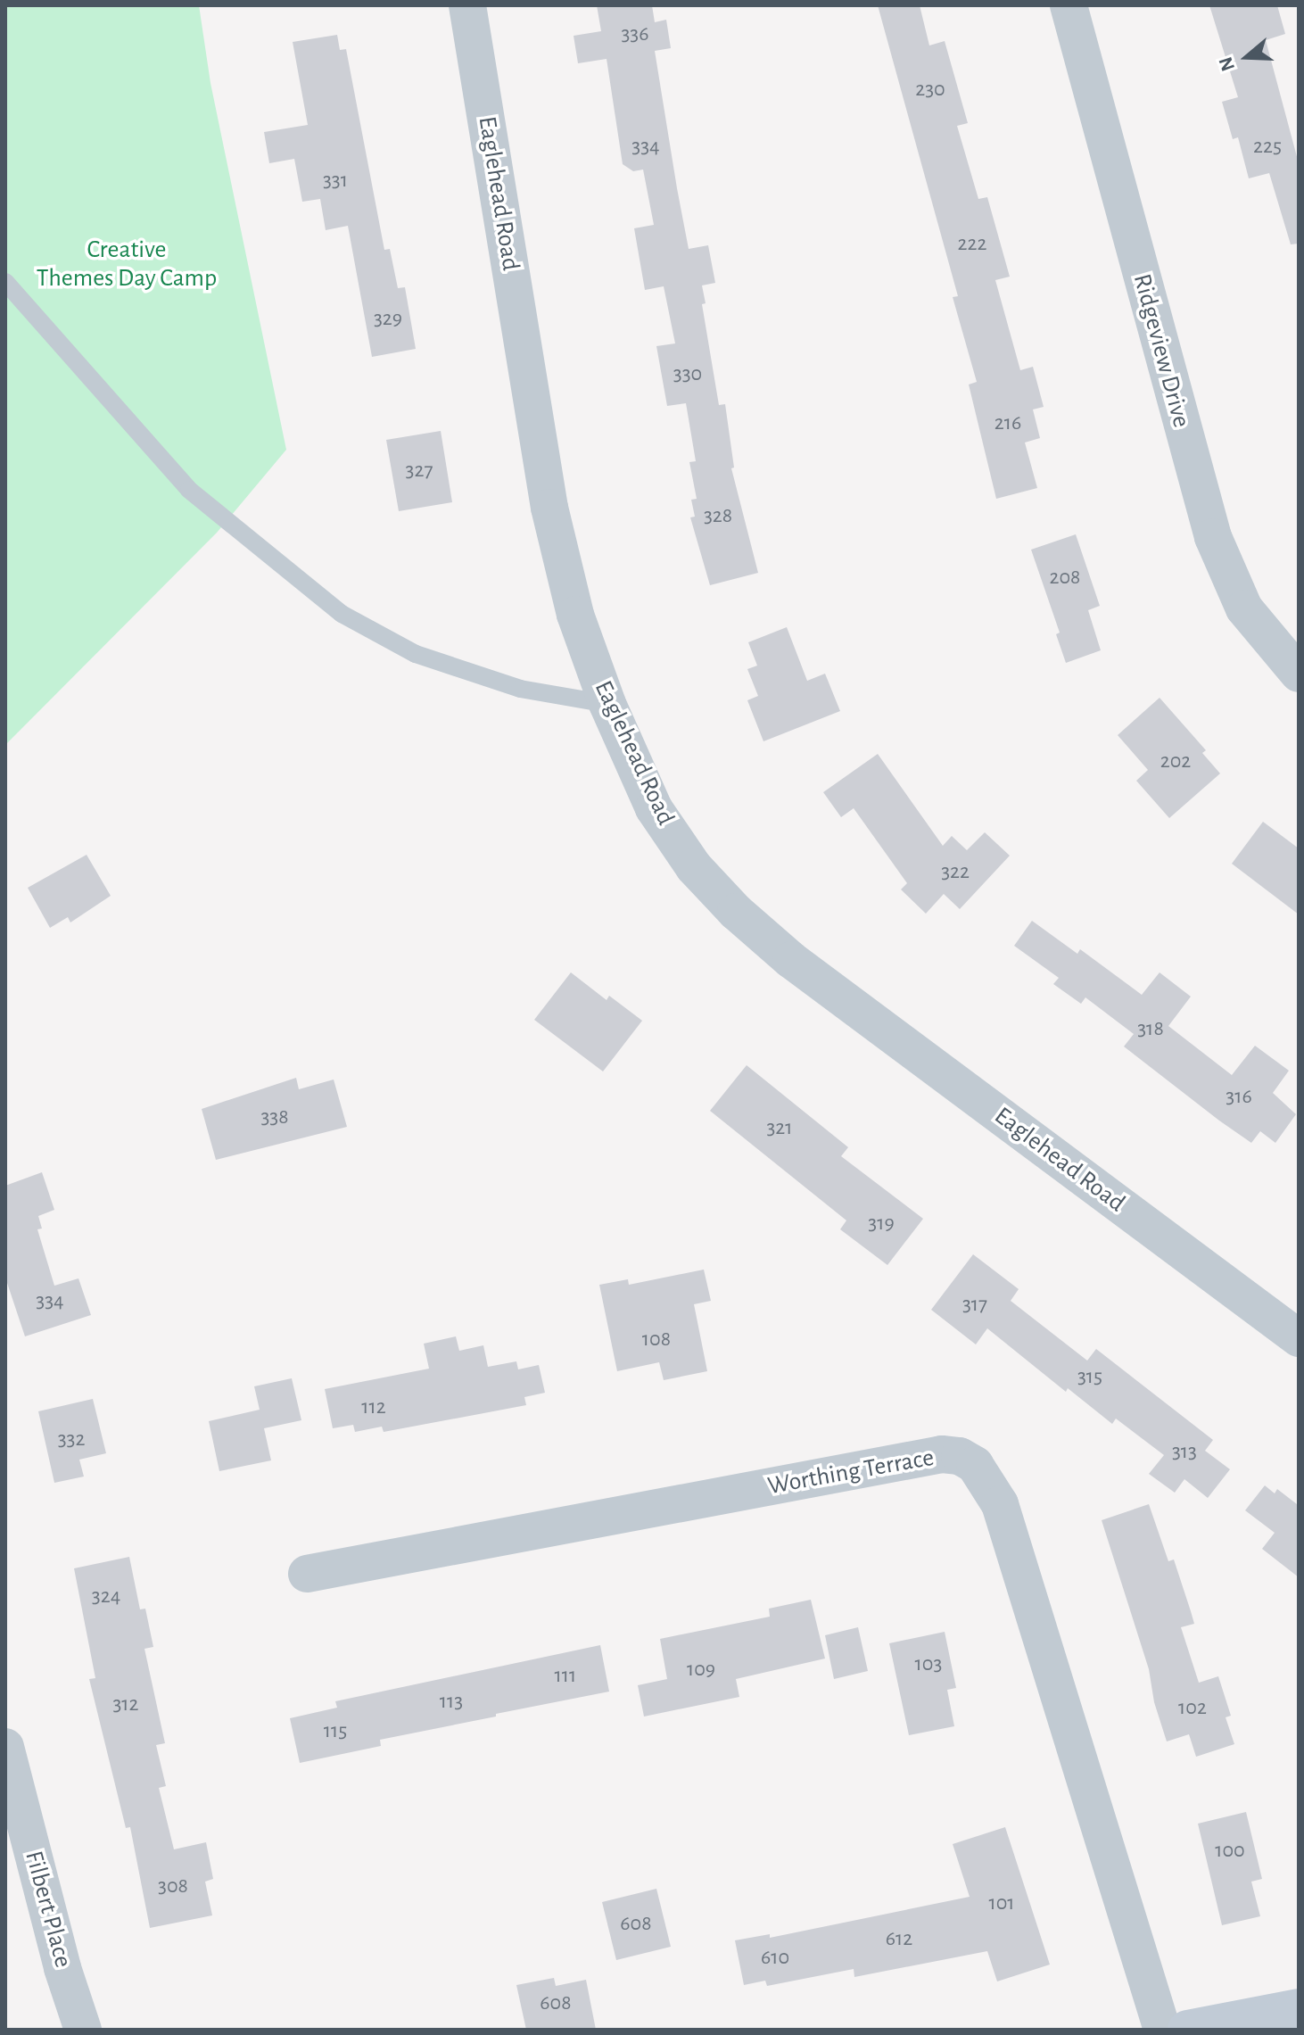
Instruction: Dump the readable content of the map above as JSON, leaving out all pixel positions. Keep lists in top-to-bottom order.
{
  "streets": {
    "street": [
      "Eaglehead Road",
      "Ridgeview Drive",
      "Worthing Terrace",
      "Filbert Place"
    ]
  },
  "parks": ["Creative Themes Day Camp"],
  "house_numbers": [
    "336",
    "230",
    "334",
    "225",
    "331",
    "222",
    "329",
    "330",
    "216",
    "327",
    "328",
    "208",
    "202",
    "322",
    "318",
    "316",
    "338",
    "321",
    "319",
    "334",
    "317",
    "108",
    "315",
    "112",
    "332",
    "313",
    "324",
    "103",
    "109",
    "111",
    "113",
    "312",
    "102",
    "115",
    "100",
    "308",
    "101",
    "608",
    "612",
    "610",
    "608"
  ],
  "north": "left"
}
